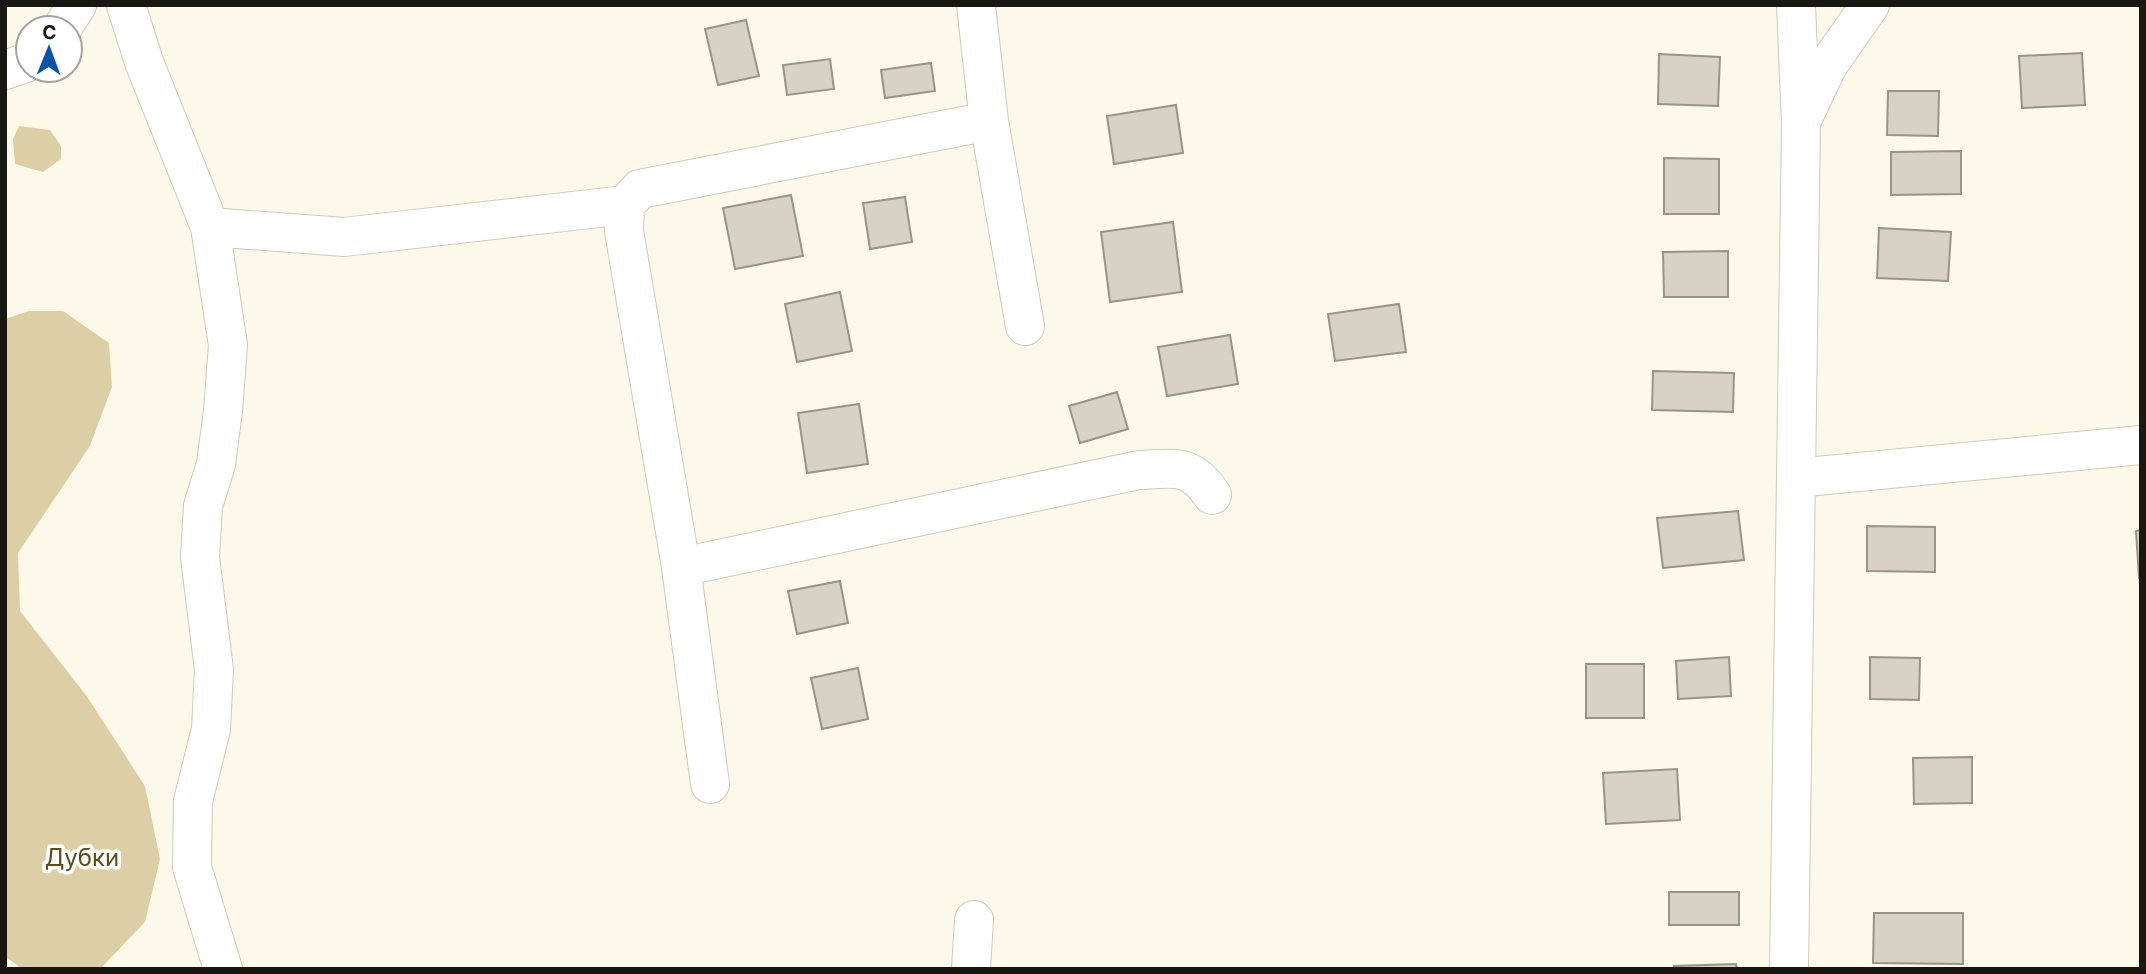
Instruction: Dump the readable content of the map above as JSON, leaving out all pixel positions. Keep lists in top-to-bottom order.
{
  "parks": ["Дубки"],
  "north": "top"
}
